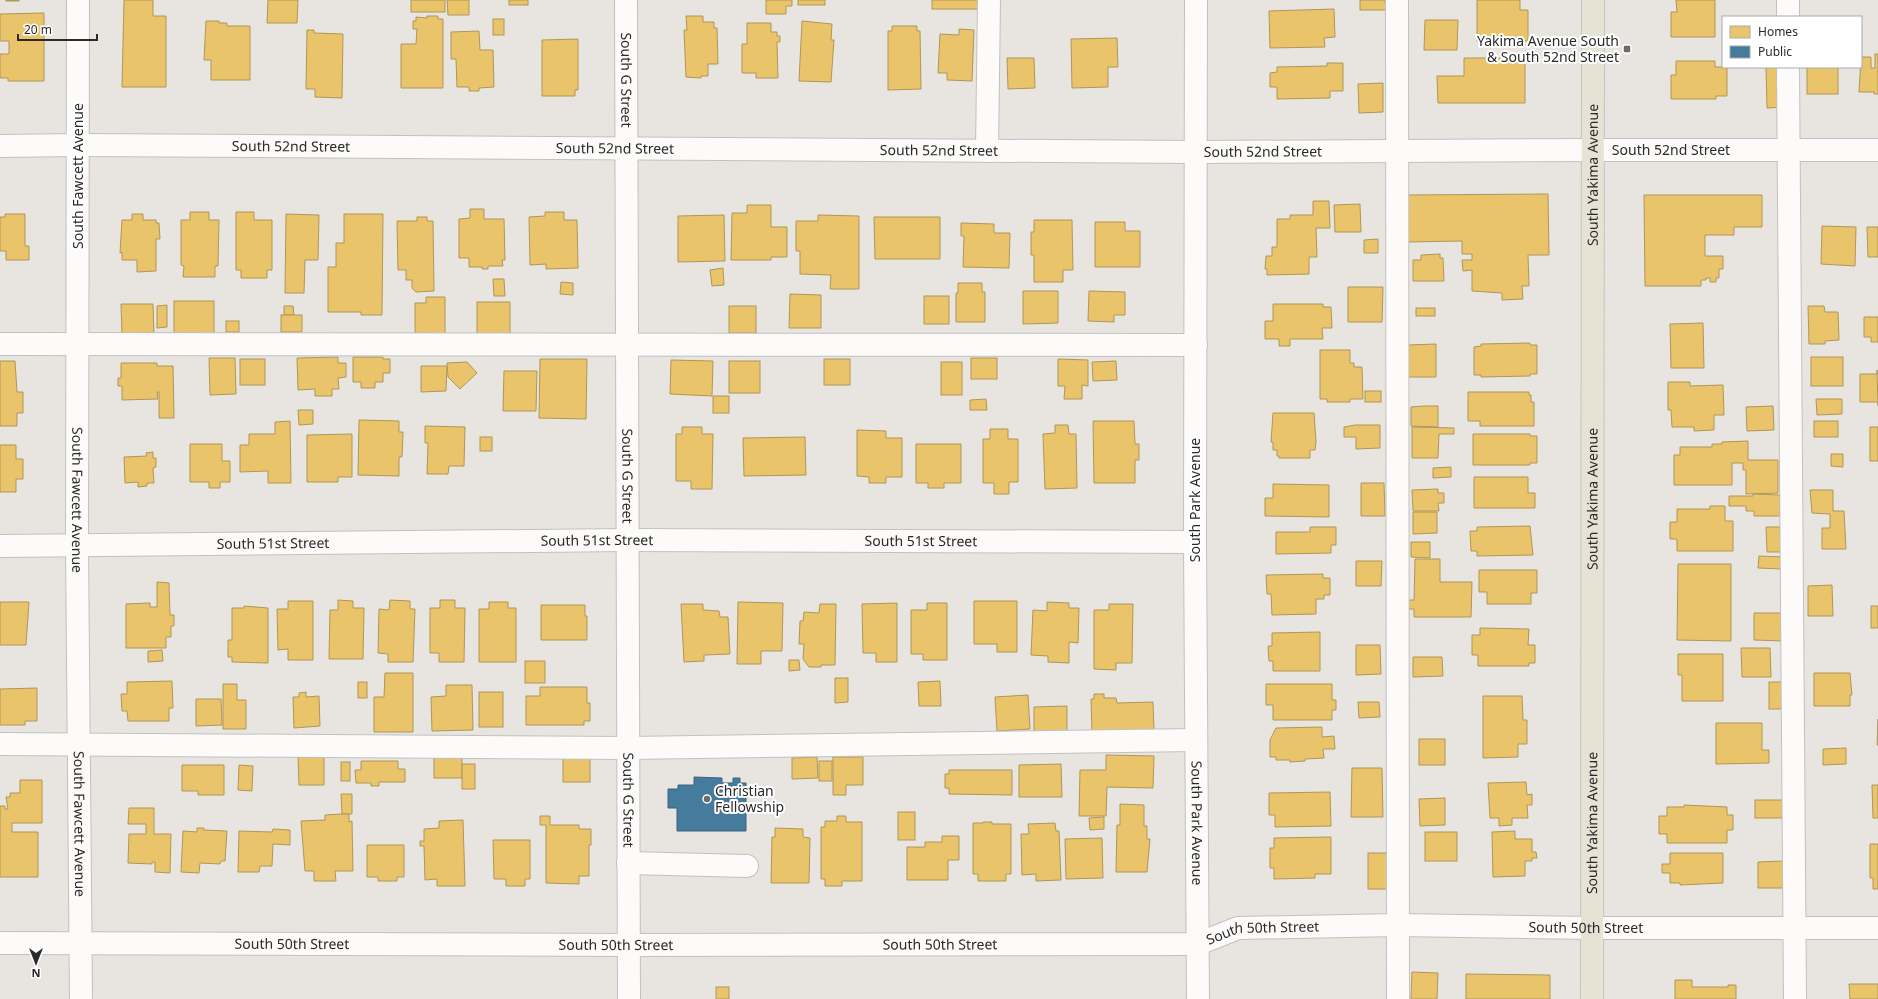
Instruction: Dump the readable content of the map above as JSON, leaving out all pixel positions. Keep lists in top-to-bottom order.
{
  "streets": {
    "main road": ["South Yakima Avenue"],
    "street": [
      "South G Street",
      "South 52nd Street",
      "South Fawcett Avenue",
      "South Park Avenue",
      "South 51st Street",
      "South 50th Street"
    ]
  },
  "crossings": [
    ["South G Street", "South 52nd Street"],
    ["South G Street", "South 51st Street"],
    ["South G Street", "South 50th Street"],
    ["South 52nd Street", "South Fawcett Avenue"],
    ["South 52nd Street", "South Yakima Avenue"],
    ["South 52nd Street", "South Park Avenue"],
    ["South Fawcett Avenue", "South 51st Street"],
    ["South Fawcett Avenue", "South 50th Street"],
    ["South Yakima Avenue", "South 50th Street"],
    ["South Park Avenue", "South 51st Street"],
    ["South Park Avenue", "South 50th Street"]
  ],
  "places": {
    "transit": ["Yakima Avenue South & South 52nd Street"],
    "other": ["Christian Fellowship"]
  },
  "legend": ["Homes", "Public"],
  "scale_bar": "20 m",
  "north": "bottom"
}
